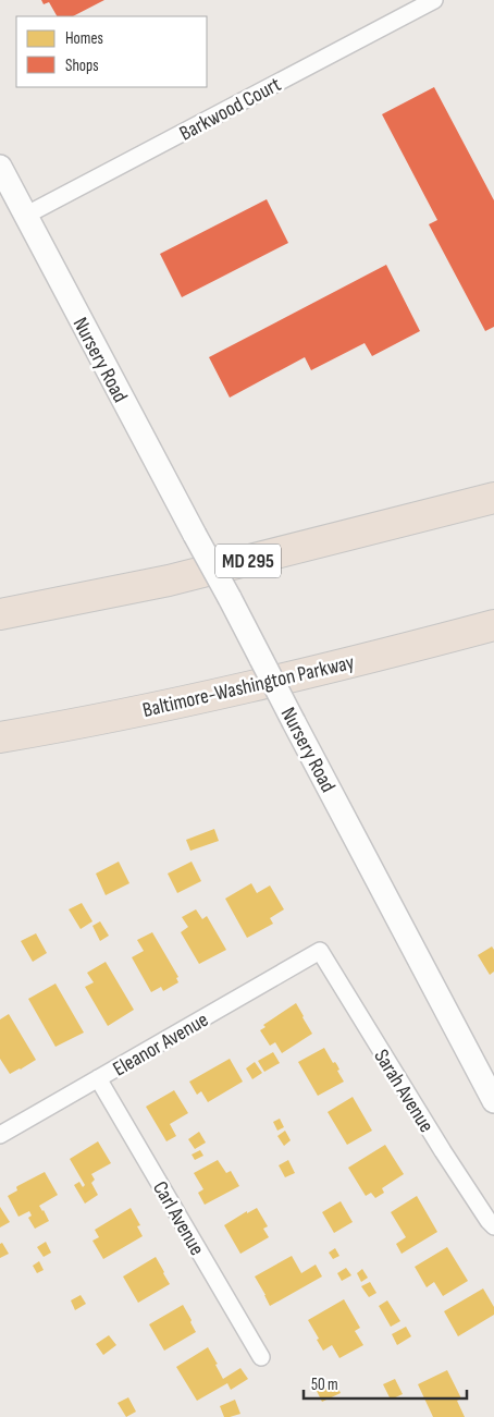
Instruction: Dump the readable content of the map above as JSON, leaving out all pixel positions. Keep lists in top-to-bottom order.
{
  "streets": {
    "highway": ["MD 295", "Baltimore-Washington Parkway"],
    "main road": ["Nursery Road"],
    "street": [
      "Barkwood Court",
      "Eleanor Avenue",
      "Sarah Avenue",
      "Carl Avenue"
    ]
  },
  "crossings": [
    ["Barkwood Court", "Nursery Road"],
    ["Eleanor Avenue", "Sarah Avenue"],
    ["Eleanor Avenue", "Carl Avenue"]
  ],
  "legend": ["Homes", "Shops"],
  "scale_bar": "50 m"
}
